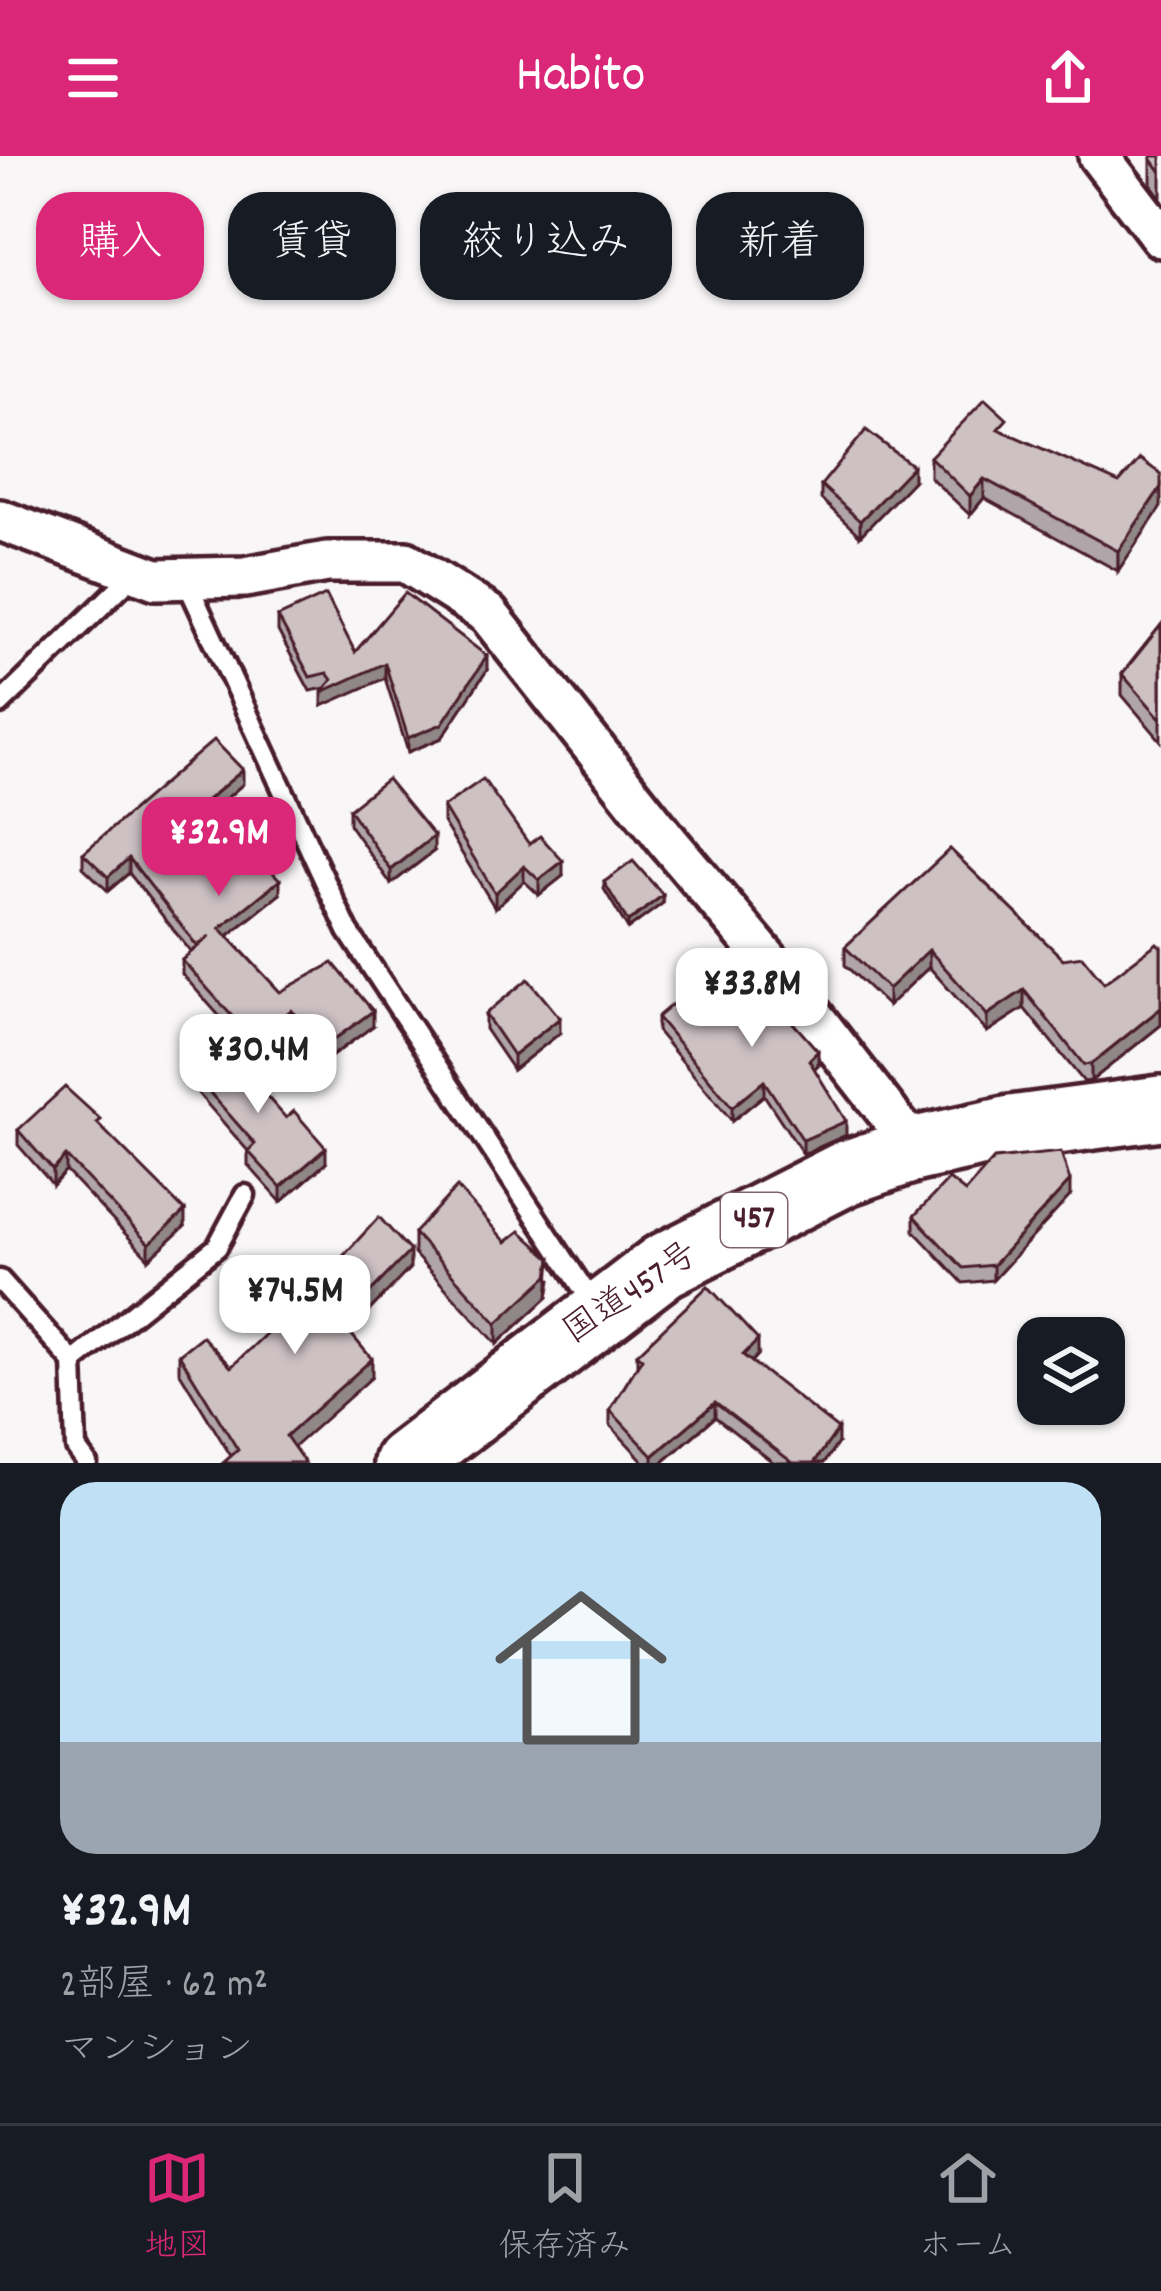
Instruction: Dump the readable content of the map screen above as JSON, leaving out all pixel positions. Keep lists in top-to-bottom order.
{
  "streets": {
    "highway": ["457", "国道457号"]
  },
  "page": {
    "header": "Habito",
    "chip": [
      "購入",
      "賃貸",
      "絞り込み",
      "新着"
    ],
    "price": [
      "¥32.9M",
      "¥33.8M",
      "¥30.4M",
      "¥74.5M"
    ],
    "list": [
      {
        "name": "¥32.9M",
        "note": "2部屋 · 62 m² · マンション"
      }
    ],
    "tabs": ["地図", "保存済み", "ホーム"]
  }
}
